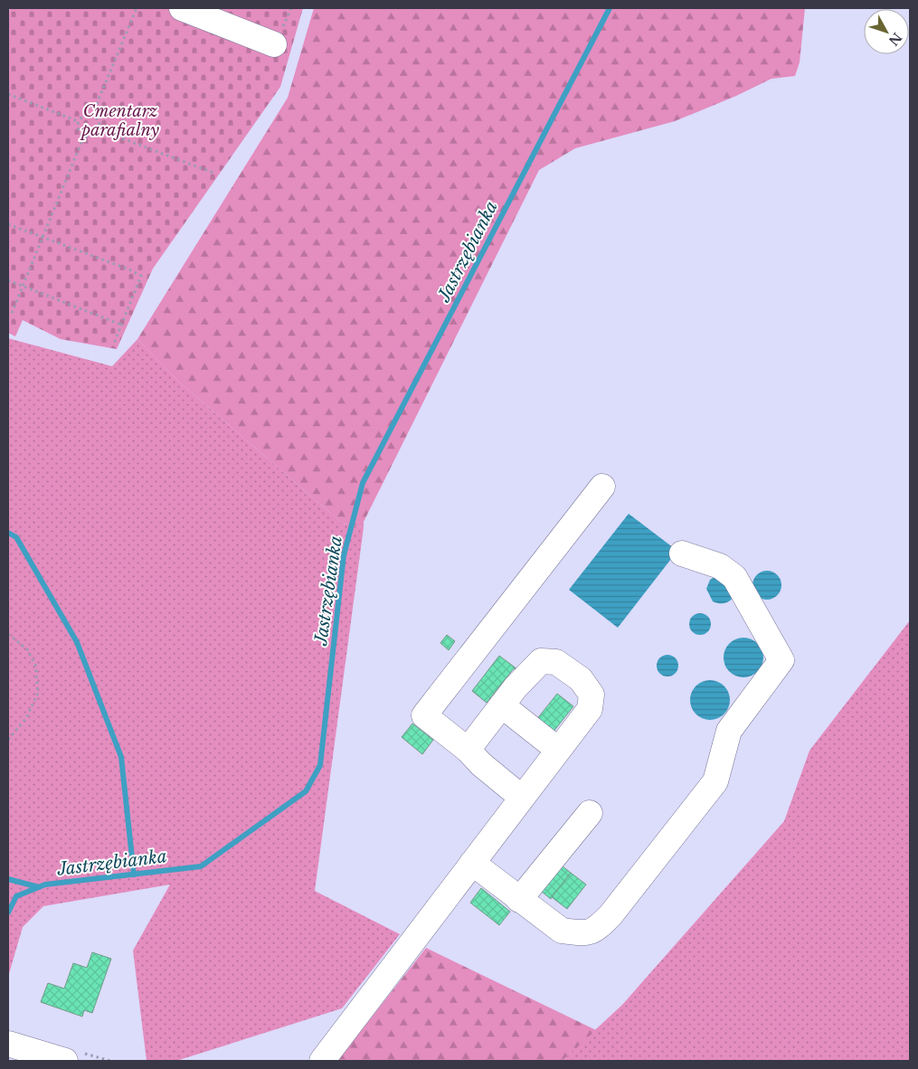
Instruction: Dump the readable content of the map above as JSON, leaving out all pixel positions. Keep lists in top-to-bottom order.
{
  "water": ["Jastrzębianka"],
  "parks": ["Cmentarz parafialny"],
  "north": "bottom right"
}
